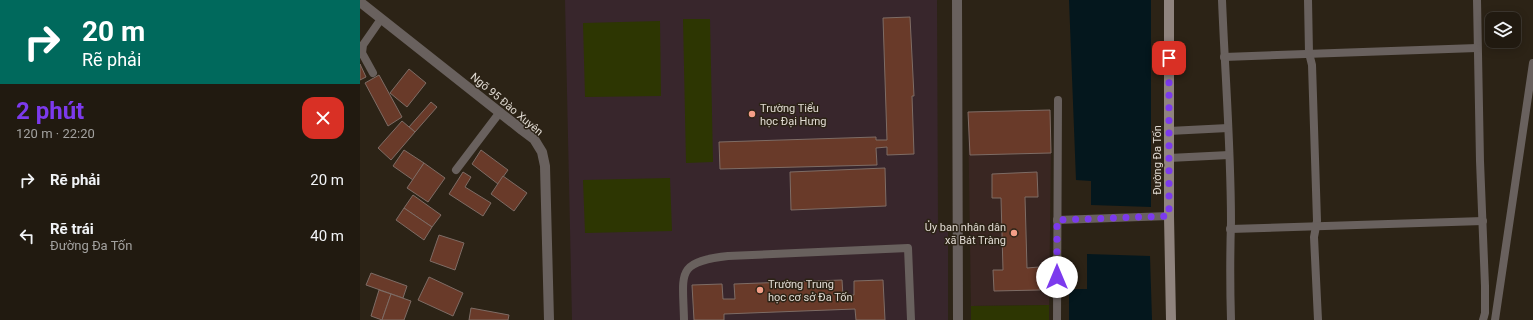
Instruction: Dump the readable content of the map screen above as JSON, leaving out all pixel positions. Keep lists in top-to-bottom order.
{
  "streets": {
    "street": ["Ngõ 95 Đào Xuyên", "Đường Đa Tốn"]
  },
  "places": ["Trường Tiểu học Đại Hưng", "Ủy ban nhân dân xã Bát Tràng", "Trường Trung học cơ sở Đa Tốn"],
  "page": {
    "turn": ["20 m", "Rẽ phải"],
    "heading": ["2 phút", "120 m · 22:20"],
    "list": [
      {
        "name": "Rẽ phải",
        "value": "20 m"
      },
      {
        "name": "Rẽ trái",
        "note": "Đường Đa Tốn",
        "value": "40 m"
      }
    ]
  }
}
